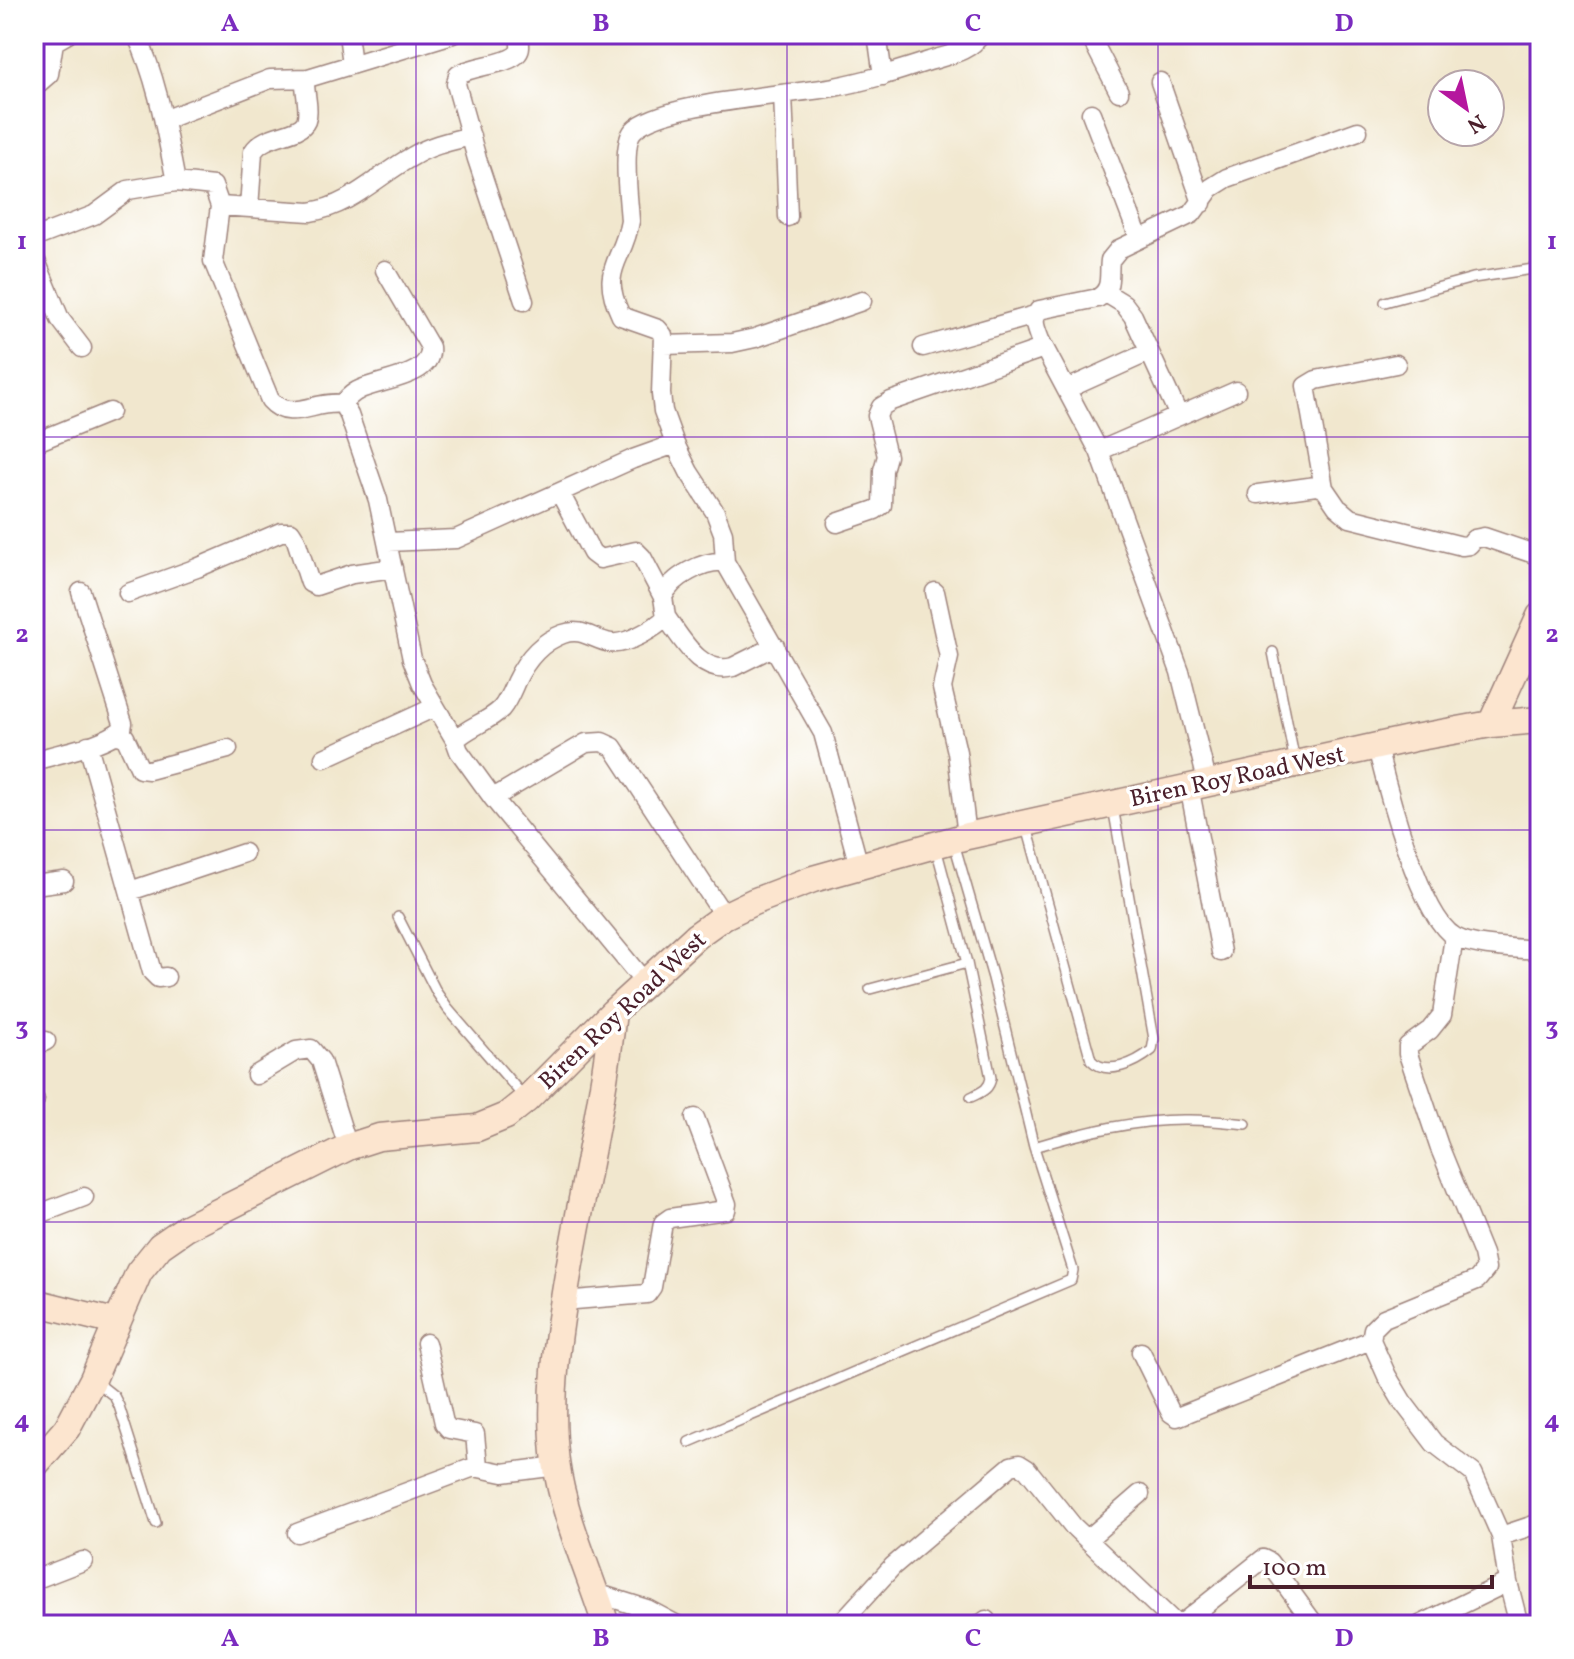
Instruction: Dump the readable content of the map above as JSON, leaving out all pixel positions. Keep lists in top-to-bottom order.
{
  "streets": {
    "main road": ["Biren Roy Road West"]
  },
  "scale_bar": "100 m",
  "north": "bottom right",
  "grid": {
    "columns": [
      "A",
      "B",
      "C",
      "D"
    ],
    "rows": [
      "1",
      "2",
      "3",
      "4"
    ]
  }
}
